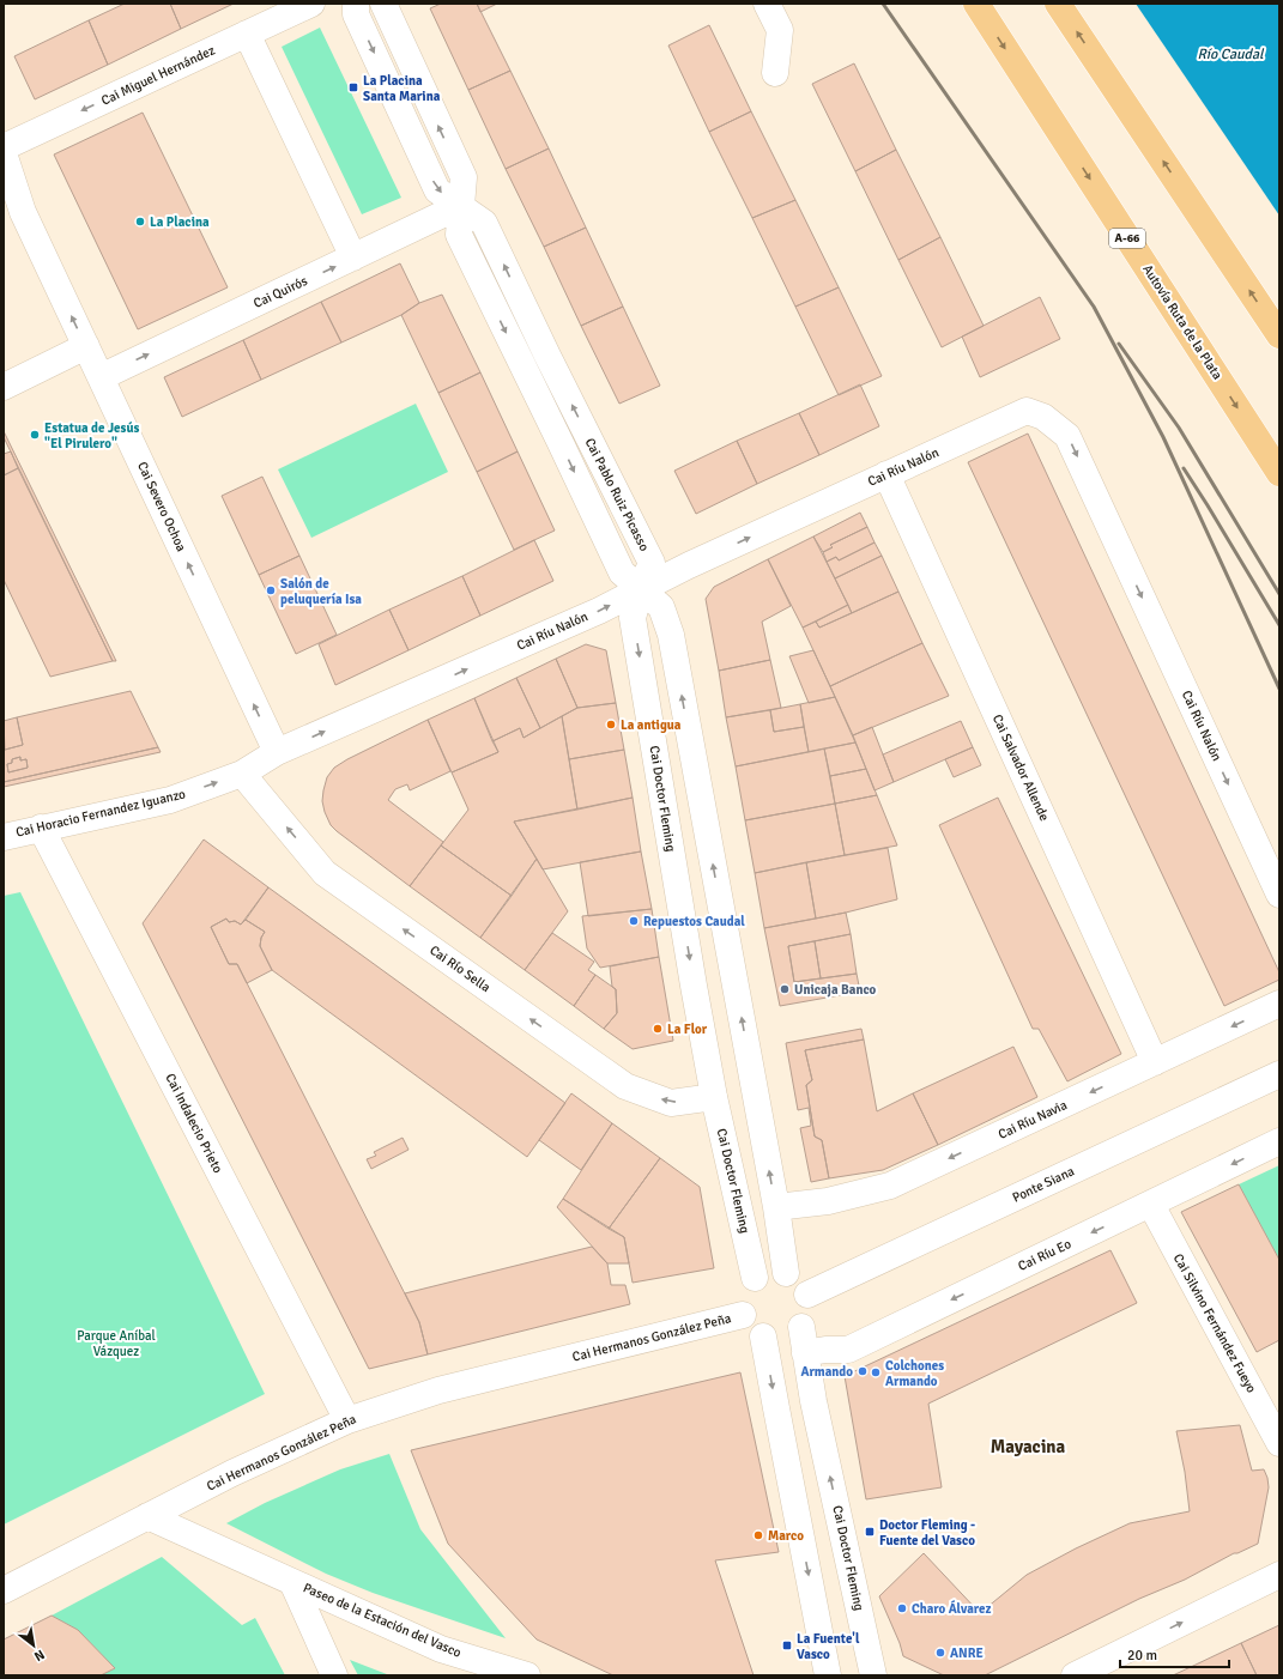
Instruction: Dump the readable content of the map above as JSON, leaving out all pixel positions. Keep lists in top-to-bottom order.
{
  "streets": {
    "highway": ["A-66", "Autovía Ruta de la Plata"],
    "street": [
      "Cai Miguel Hernández",
      "Cai Quirós",
      "Cai Ríu Nalón",
      "Cai Pablo Ruiz Picasso",
      "Cai Severo Ochoa",
      "Cai Salvador Allende",
      "Cai Doctor Fleming",
      "Cai Horacio Fernandez Iguanzo",
      "Cai Río Sella",
      "Cai Ríu Navia",
      "Cai Indalecio Prieto",
      "Ponte Siana",
      "Cai Ríu Eo",
      "Cai Silvino Fernández Fueyo",
      "Cai Hermanos González Peña",
      "Paseo de la Estación del Vasco"
    ]
  },
  "crossings": [
    ["Cai Quirós", "Cai Pablo Ruiz Picasso"],
    ["Cai Quirós", "Cai Severo Ochoa"],
    ["Cai Ríu Nalón", "Cai Pablo Ruiz Picasso"],
    ["Cai Ríu Nalón", "Cai Severo Ochoa"],
    ["Cai Ríu Nalón", "Cai Salvador Allende"],
    ["Cai Ríu Nalón", "Cai Doctor Fleming"],
    ["Cai Ríu Nalón", "Cai Horacio Fernandez Iguanzo"],
    ["Cai Pablo Ruiz Picasso", "Cai Doctor Fleming"],
    ["Cai Severo Ochoa", "Cai Horacio Fernandez Iguanzo"],
    ["Cai Salvador Allende", "Cai Ríu Navia"],
    ["Cai Doctor Fleming", "Cai Río Sella"],
    ["Cai Doctor Fleming", "Ponte Siana"],
    ["Cai Doctor Fleming", "Cai Ríu Eo"],
    ["Cai Doctor Fleming", "Cai Hermanos González Peña"],
    ["Cai Horacio Fernandez Iguanzo", "Cai Río Sella"],
    ["Cai Horacio Fernandez Iguanzo", "Cai Indalecio Prieto"],
    ["Cai Indalecio Prieto", "Cai Hermanos González Peña"],
    ["Ponte Siana", "Cai Hermanos González Peña"],
    ["Cai Ríu Eo", "Cai Silvino Fernández Fueyo"],
    ["Cai Hermanos González Peña", "Paseo de la Estación del Vasco"]
  ],
  "one_way": [
    "Cai Miguel Hernández",
    "Cai Quirós",
    "Cai Severo Ochoa",
    "Cai Horacio Fernandez Iguanzo",
    "Cai Río Sella",
    "Cai Ríu Navia",
    "Cai Ríu Eo"
  ],
  "districts": ["Mayacina"],
  "water": ["Río Caudal"],
  "parks": ["Parque Aníbal Vázquez"],
  "places": {
    "transit": ["La Placina Santa Marina", "Doctor Fleming - Fuente del Vasco", "La Fuente'l Vasco"],
    "other": [
      "La Placina",
      "Estatua de Jesús \"El Pirulero\"",
      "Salón de peluquería Isa",
      "La antigua",
      "Repuestos Caudal",
      "Unicaja Banco",
      "La Flor",
      "Armando",
      "Colchones Armando",
      "Marco",
      "Charo Álvarez",
      "ANRE"
    ]
  },
  "scale_bar": "20 m",
  "north": "bottom right"
}
